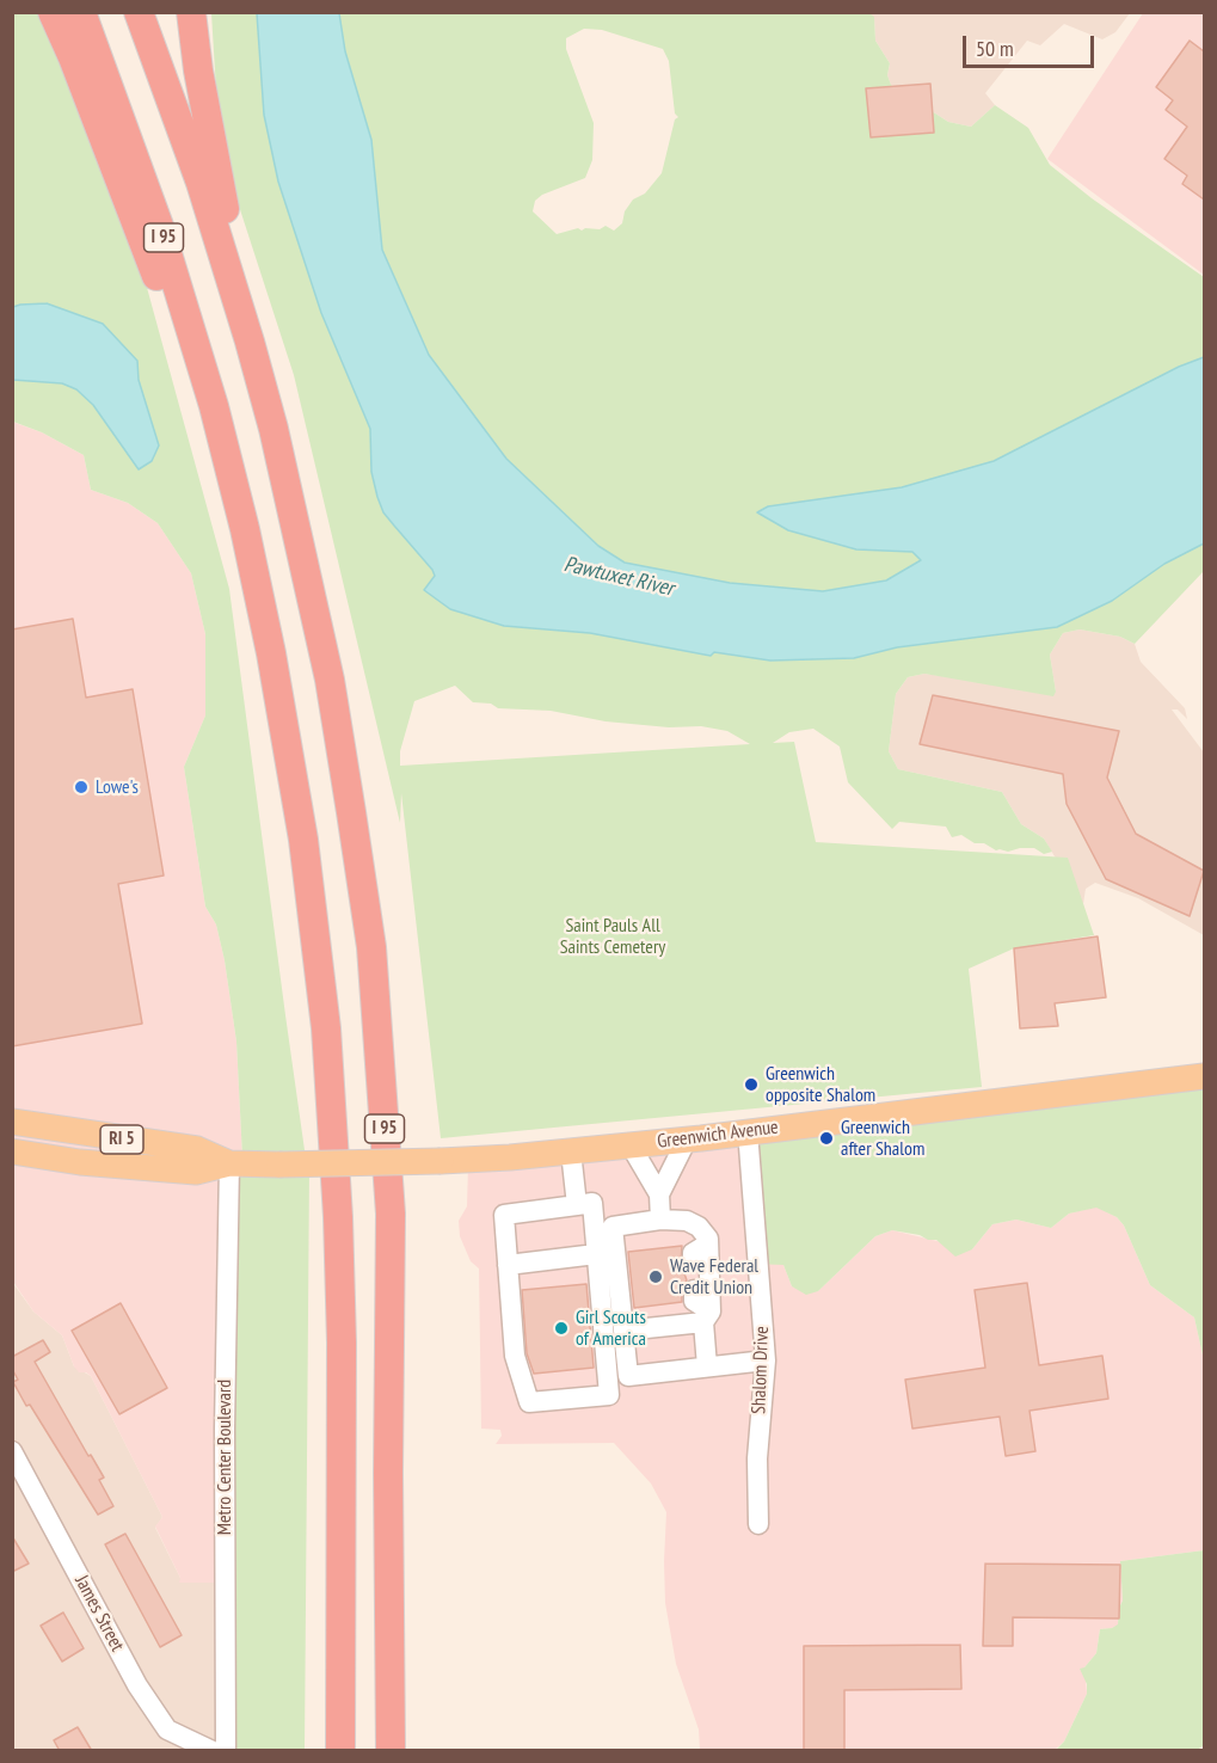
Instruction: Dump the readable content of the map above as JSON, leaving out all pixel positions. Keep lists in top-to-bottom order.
{
  "streets": {
    "highway": ["I 95"],
    "main road": ["Greenwich Avenue", "RI 5"],
    "street": ["Shalom Drive", "Metro Center Boulevard", "James Street"]
  },
  "crossings": [
    ["Greenwich Avenue", "Shalom Drive"],
    ["Greenwich Avenue", "Metro Center Boulevard"]
  ],
  "water": ["Pawtuxet River"],
  "parks": ["Saint Pauls All Saints Cemetery"],
  "places": [
    "Lowe's",
    "Greenwich opposite Shalom",
    "Greenwich after Shalom",
    "Wave Federal Credit Union",
    "Girl Scouts of America"
  ],
  "scale_bar": "50 m"
}
